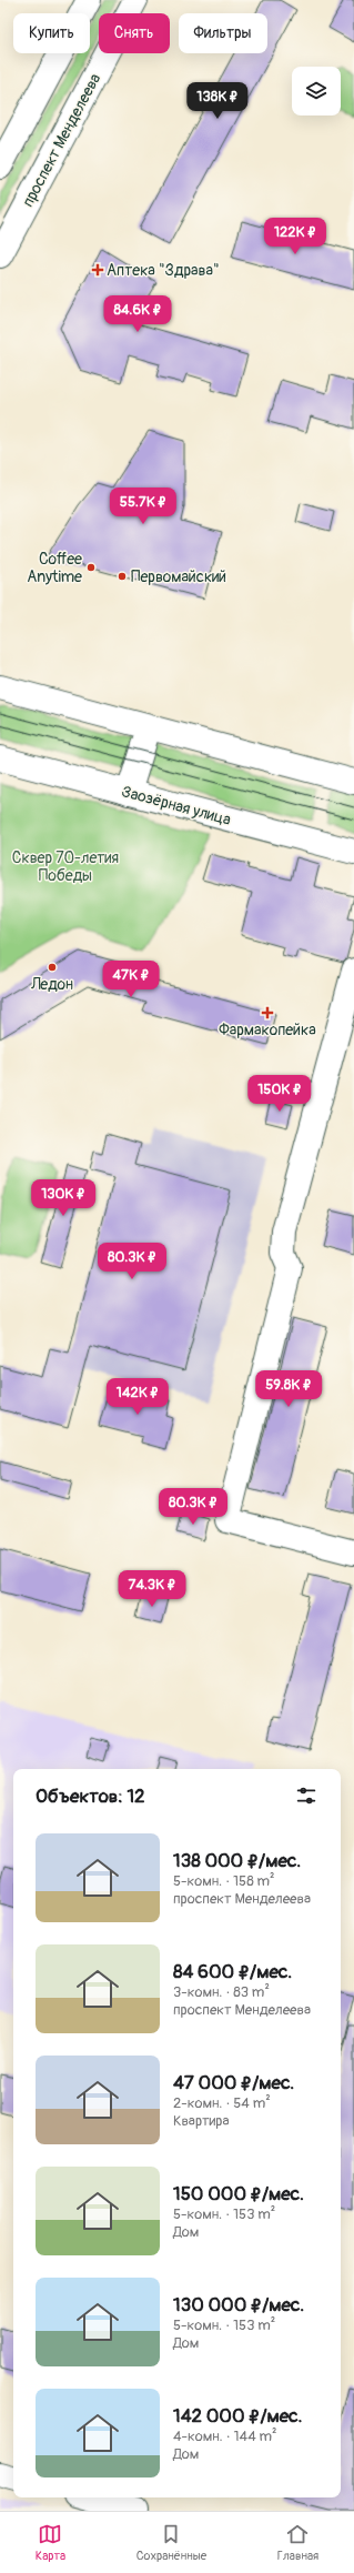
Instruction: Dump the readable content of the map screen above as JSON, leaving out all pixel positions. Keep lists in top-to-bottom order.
{
  "streets": {
    "main road": ["проспект Менделеева", "Заозёрная улица"]
  },
  "parks": ["Сквер 70-летия Победы"],
  "places": {
    "health": ["Аптека \"Здрава\"", "Фармакопейка"],
    "other": ["Coffee Anytime", "Первомайский", "Ледон"]
  },
  "page": {
    "chip": ["Купить", "Снять", "Фильтры"],
    "price": [
      "138K ₽",
      "122K ₽",
      "84.6K ₽",
      "55.7K ₽",
      "47K ₽",
      "150K ₽",
      "130K ₽",
      "80.3K ₽",
      "59.8K ₽",
      "142K ₽",
      "80.3K ₽",
      "74.3K ₽"
    ],
    "heading": "Объектов: 12",
    "list": [
      {
        "name": "138 000 ₽/мес.",
        "note": "5-комн. · 158 m² · проспект Менделеева"
      },
      {
        "name": "84 600 ₽/мес.",
        "note": "3-комн. · 83 m² · проспект Менделеева"
      },
      {
        "name": "47 000 ₽/мес.",
        "note": "2-комн. · 54 m² · Квартира"
      },
      {
        "name": "150 000 ₽/мес.",
        "note": "5-комн. · 153 m² · Дом"
      },
      {
        "name": "130 000 ₽/мес.",
        "note": "5-комн. · 153 m² · Дом"
      },
      {
        "name": "142 000 ₽/мес.",
        "note": "4-комн. · 144 m² · Дом"
      }
    ],
    "tabs": ["Карта", "Сохранённые", "Главная"]
  }
}
